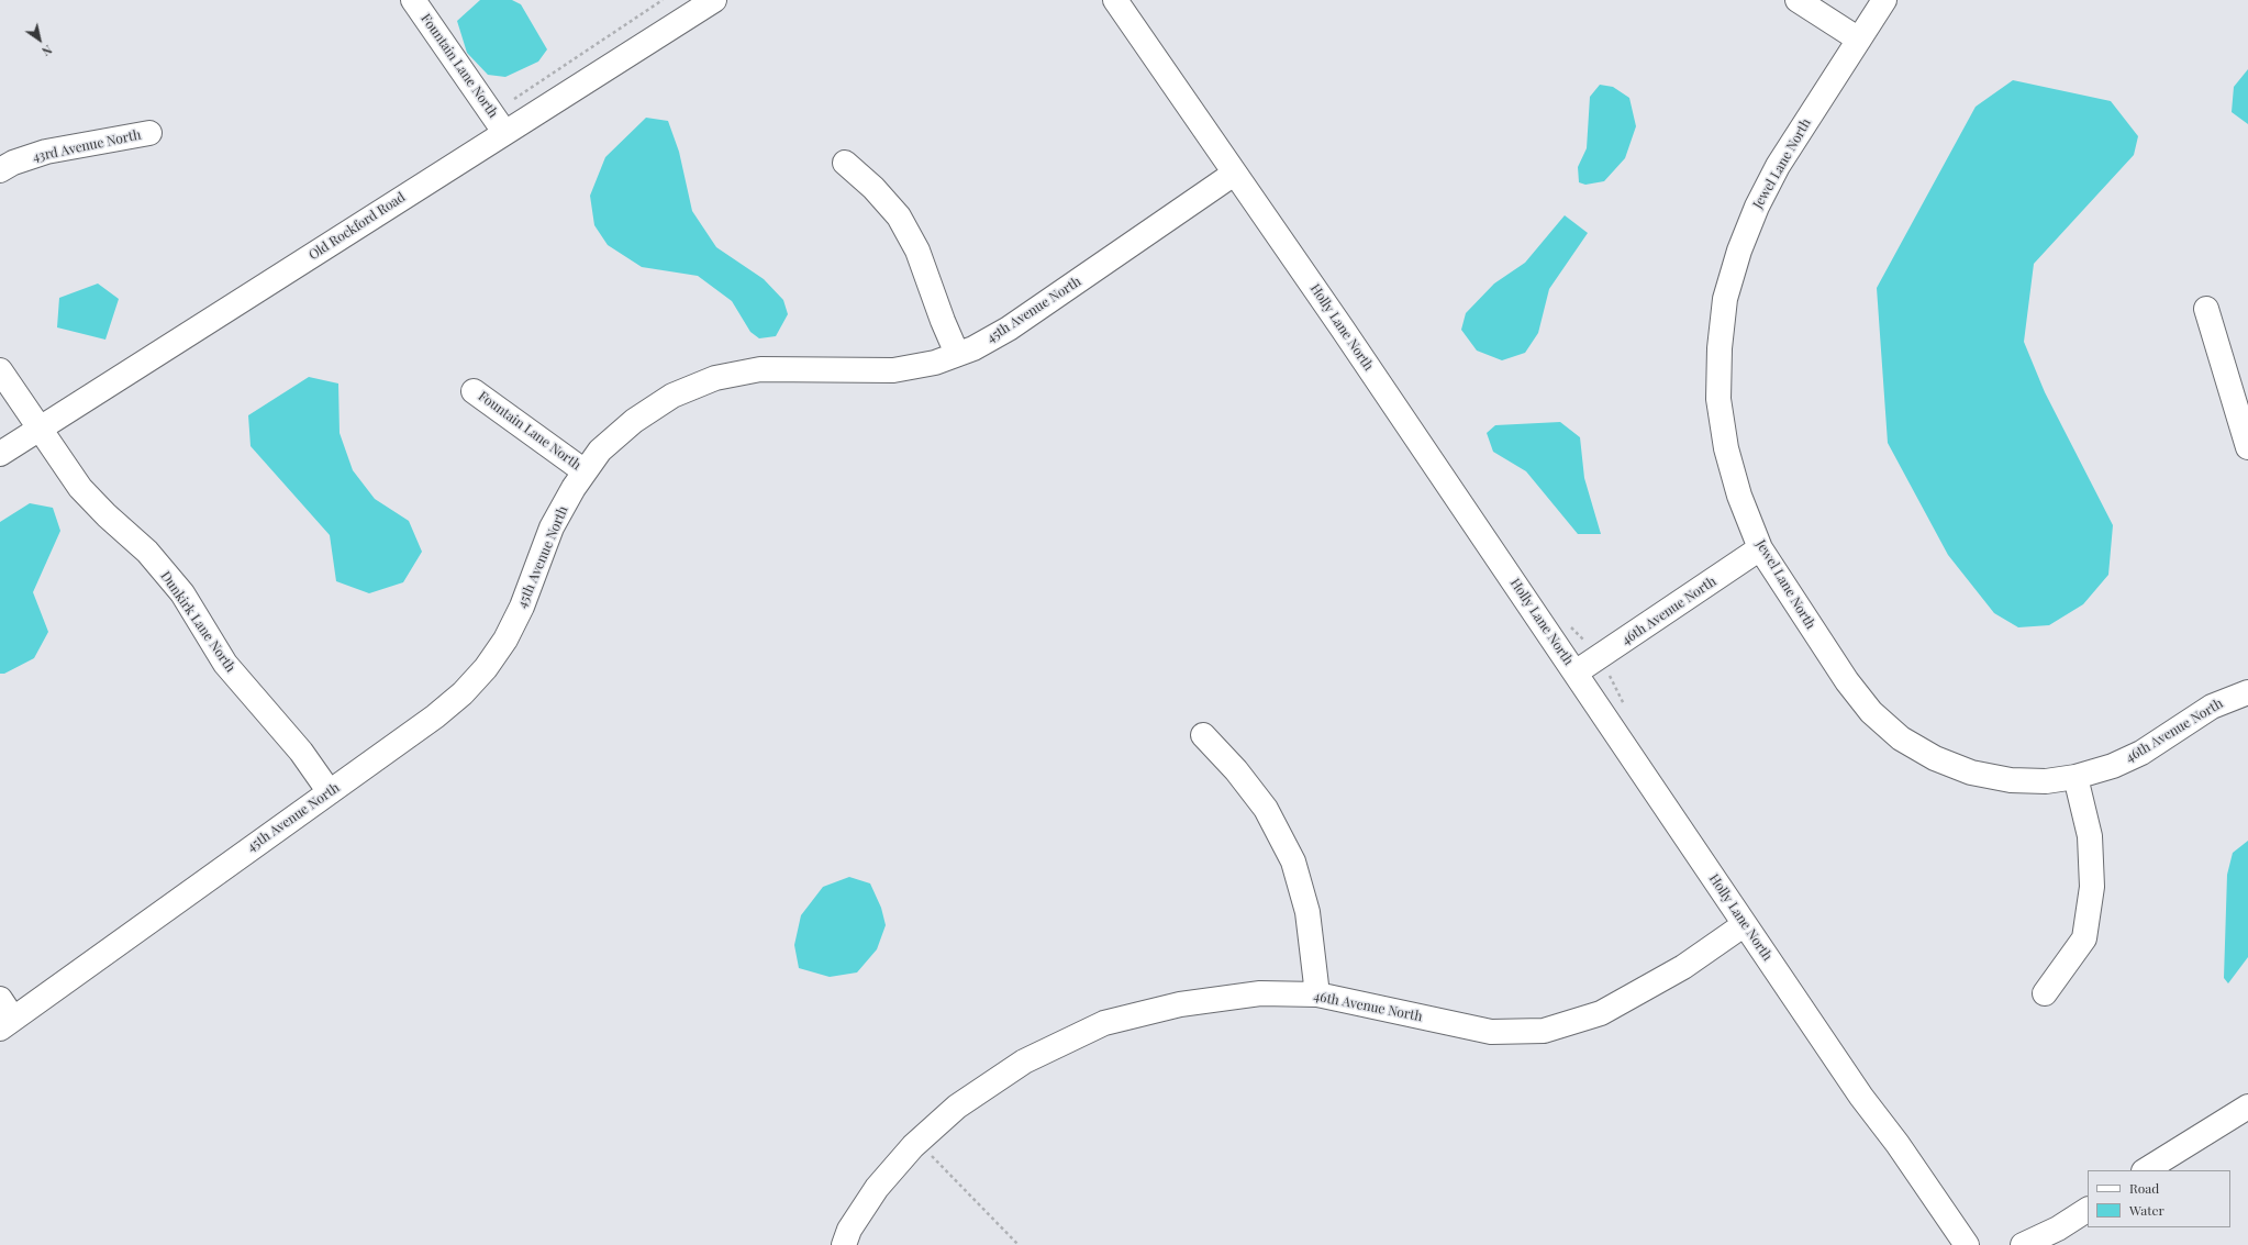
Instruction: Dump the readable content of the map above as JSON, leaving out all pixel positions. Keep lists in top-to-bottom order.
{
  "streets": {
    "street": [
      "Fountain Lane North",
      "43rd Avenue North",
      "Jewel Lane North",
      "Old Rockford Road",
      "45th Avenue North",
      "Holly Lane North",
      "46th Avenue North",
      "Dunkirk Lane North"
    ]
  },
  "crossings": [
    ["Fountain Lane North", "Old Rockford Road"],
    ["Fountain Lane North", "45th Avenue North"],
    ["Jewel Lane North", "46th Avenue North"],
    ["Old Rockford Road", "Dunkirk Lane North"],
    ["45th Avenue North", "Holly Lane North"],
    ["45th Avenue North", "Dunkirk Lane North"],
    ["Holly Lane North", "46th Avenue North"]
  ],
  "legend": ["Road", "Water"],
  "north": "bottom right"
}
